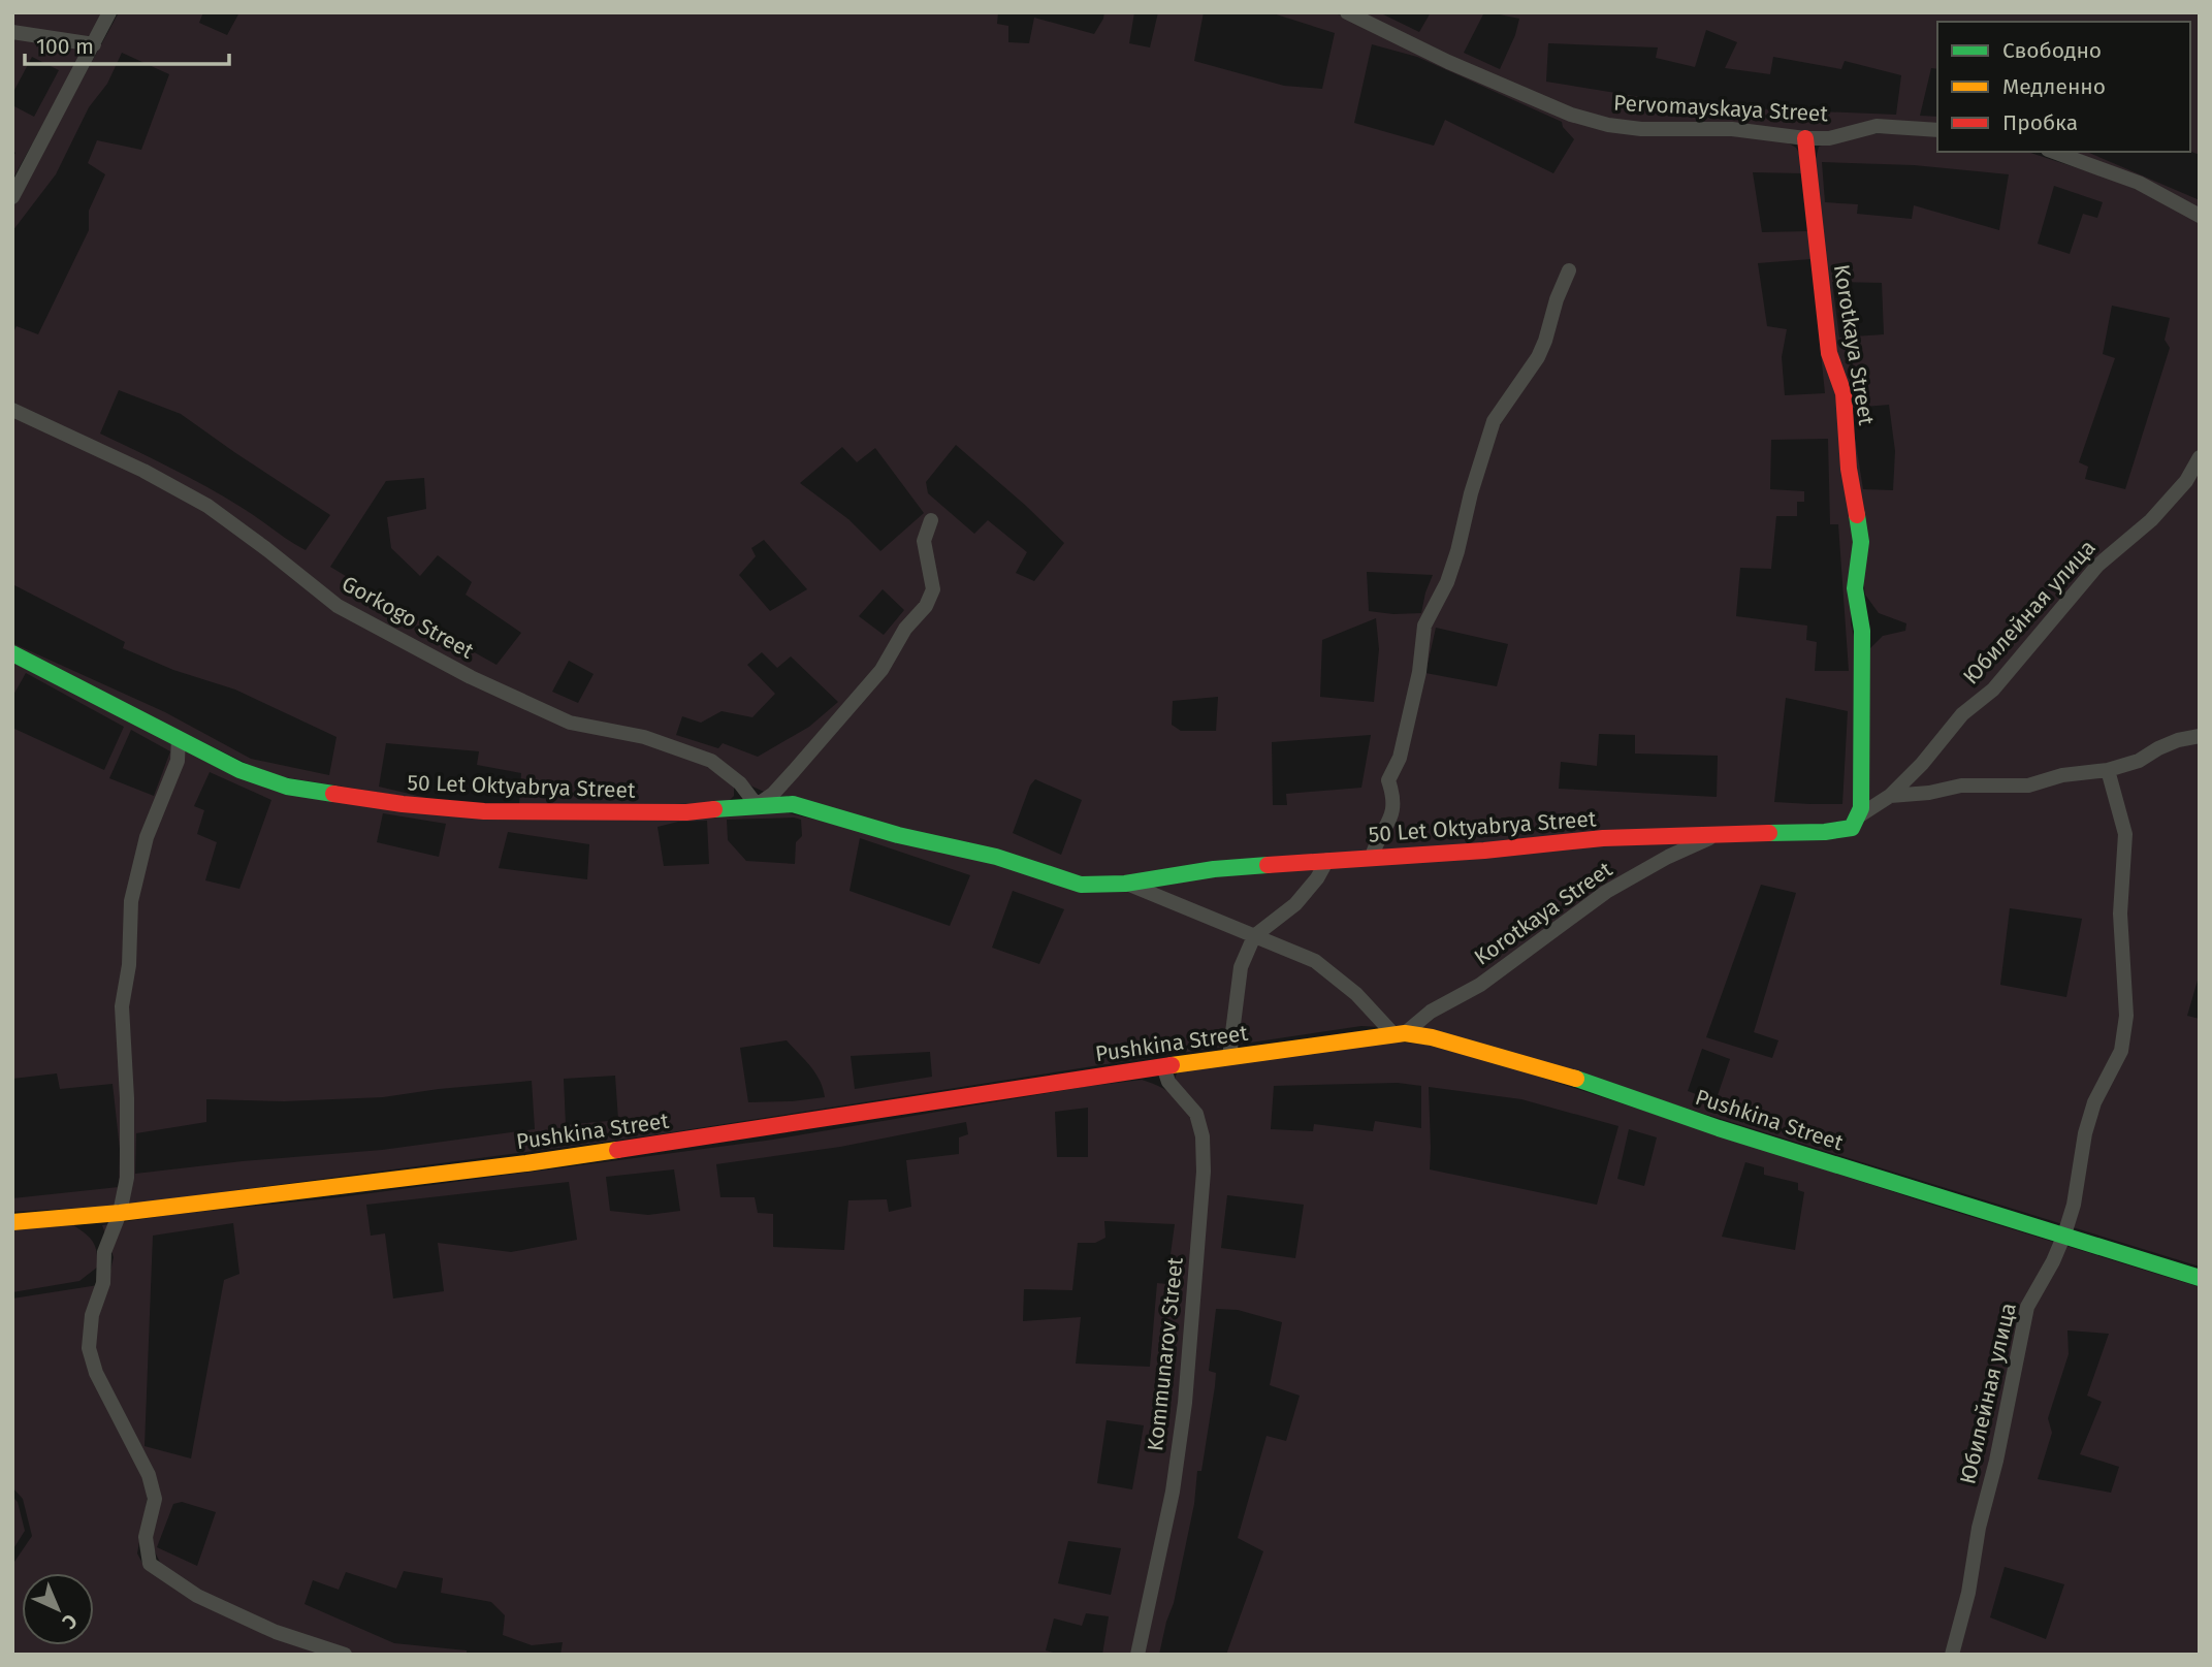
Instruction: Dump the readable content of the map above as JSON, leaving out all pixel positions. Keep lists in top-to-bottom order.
{
  "streets": {
    "street": [
      "Pervomayskaya Street",
      "Korotkaya Street",
      "Юбилейная улица",
      "Gorkogo Street",
      "50 Let Oktyabrya Street",
      "Pushkina Street",
      "Kommunarov Street"
    ]
  },
  "crossings": [
    ["Pervomayskaya Street", "Korotkaya Street"],
    ["Korotkaya Street", "50 Let Oktyabrya Street"],
    ["Korotkaya Street", "Pushkina Street"],
    ["Юбилейная улица", "50 Let Oktyabrya Street"],
    ["Юбилейная улица", "Pushkina Street"],
    ["Gorkogo Street", "50 Let Oktyabrya Street"],
    ["Pushkina Street", "Kommunarov Street"]
  ],
  "legend": ["Свободно", "Медленно", "Пробка"],
  "scale_bar": "100 m",
  "north": "bottom right"
}
